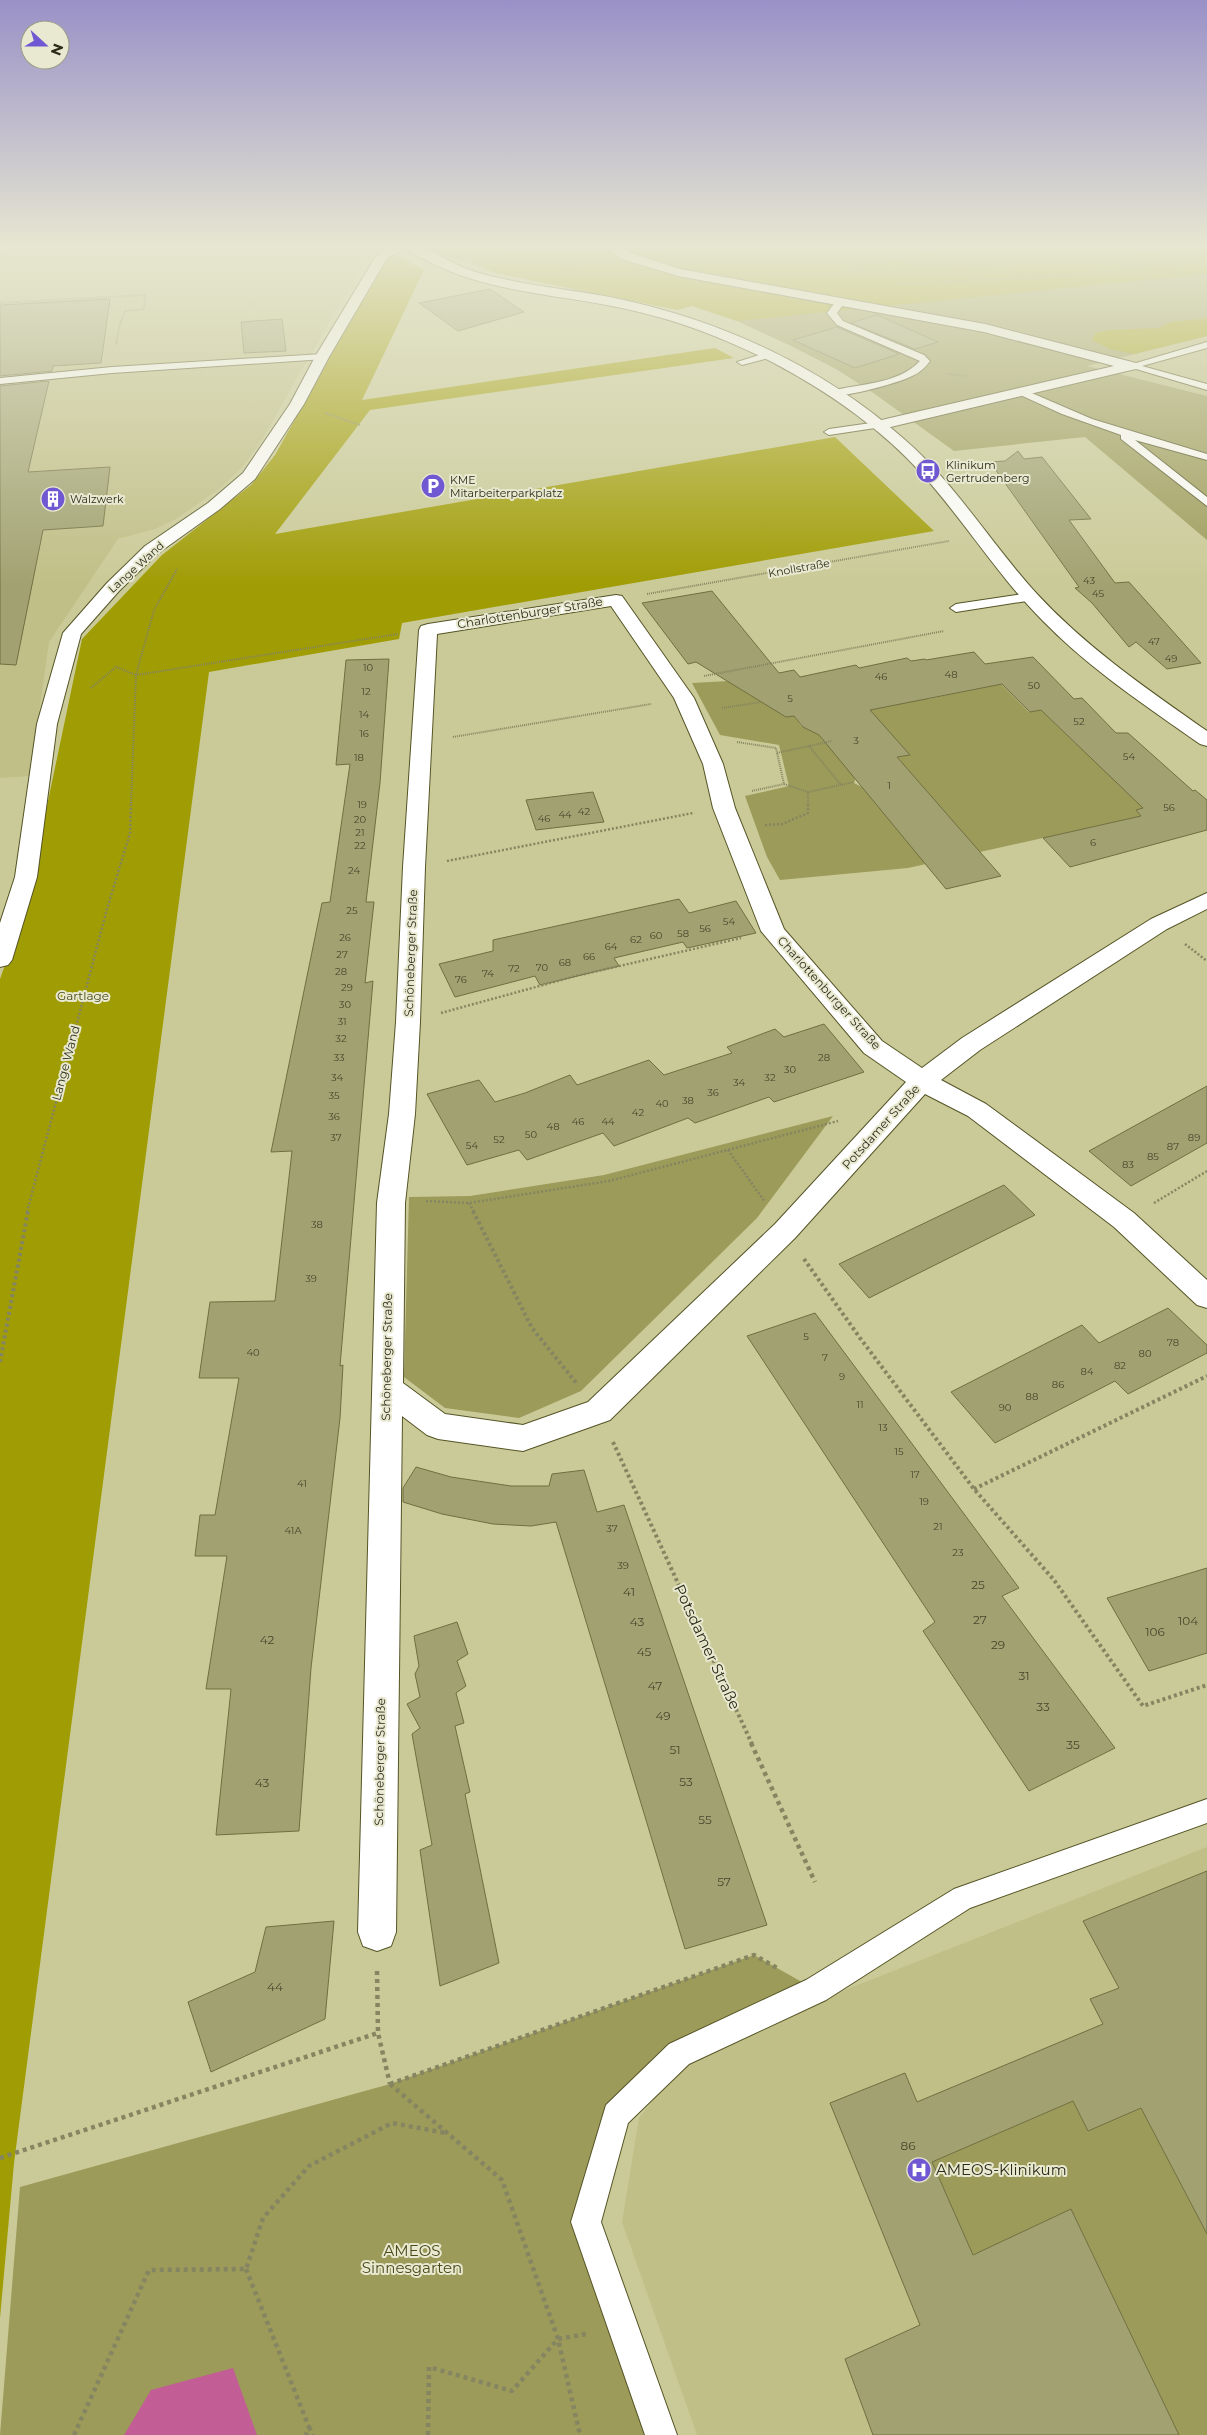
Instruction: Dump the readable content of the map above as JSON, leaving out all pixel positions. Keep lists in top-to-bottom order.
{
  "streets": {
    "street": [
      "Lange Wand",
      "Charlottenburger Straße",
      "Schöneberger Straße",
      "Potsdamer Straße"
    ],
    "path": ["Knollstraße"]
  },
  "crossings": [
    ["Lange Wand", "Charlottenburger Straße"],
    ["Lange Wand", "Schöneberger Straße"],
    ["Knollstraße", "Charlottenburger Straße"],
    ["Charlottenburger Straße", "Schöneberger Straße"],
    ["Charlottenburger Straße", "Potsdamer Straße"],
    ["Schöneberger Straße", "Potsdamer Straße"]
  ],
  "parks": ["Gartlage", "AMEOS Sinnesgarten"],
  "places": {
    "bus stop": ["Klinikum Gertrudenberg"],
    "parking": ["KME Mitarbeiterparkplatz"],
    "building": ["Walzwerk"],
    "hospital": ["AMEOS-Klinikum"]
  },
  "house_numbers": [
    "43",
    "45",
    "47",
    "49",
    "10",
    "48",
    "46",
    "50",
    "12",
    "5",
    "14",
    "52",
    "16",
    "3",
    "54",
    "18",
    "1",
    "19",
    "56",
    "42",
    "44",
    "46",
    "20",
    "21",
    "6",
    "22",
    "24",
    "25",
    "54",
    "56",
    "58",
    "60",
    "26",
    "62",
    "64",
    "27",
    "66",
    "68",
    "70",
    "72",
    "28",
    "74",
    "76",
    "29",
    "30",
    "31",
    "32",
    "33",
    "28",
    "30",
    "34",
    "32",
    "34",
    "36",
    "35",
    "38",
    "40",
    "42",
    "36",
    "46",
    "44",
    "48",
    "50",
    "37",
    "89",
    "52",
    "54",
    "87",
    "85",
    "83",
    "38",
    "39",
    "5",
    "78",
    "40",
    "80",
    "7",
    "82",
    "84",
    "9",
    "86",
    "88",
    "11",
    "90",
    "13",
    "15",
    "17",
    "41",
    "19",
    "21",
    "37",
    "41A",
    "23",
    "39",
    "25",
    "41",
    "27",
    "104",
    "43",
    "106",
    "42",
    "29",
    "45",
    "31",
    "47",
    "33",
    "49",
    "35",
    "51",
    "53",
    "43",
    "55",
    "57",
    "44",
    "86"
  ],
  "north": "right"
}
